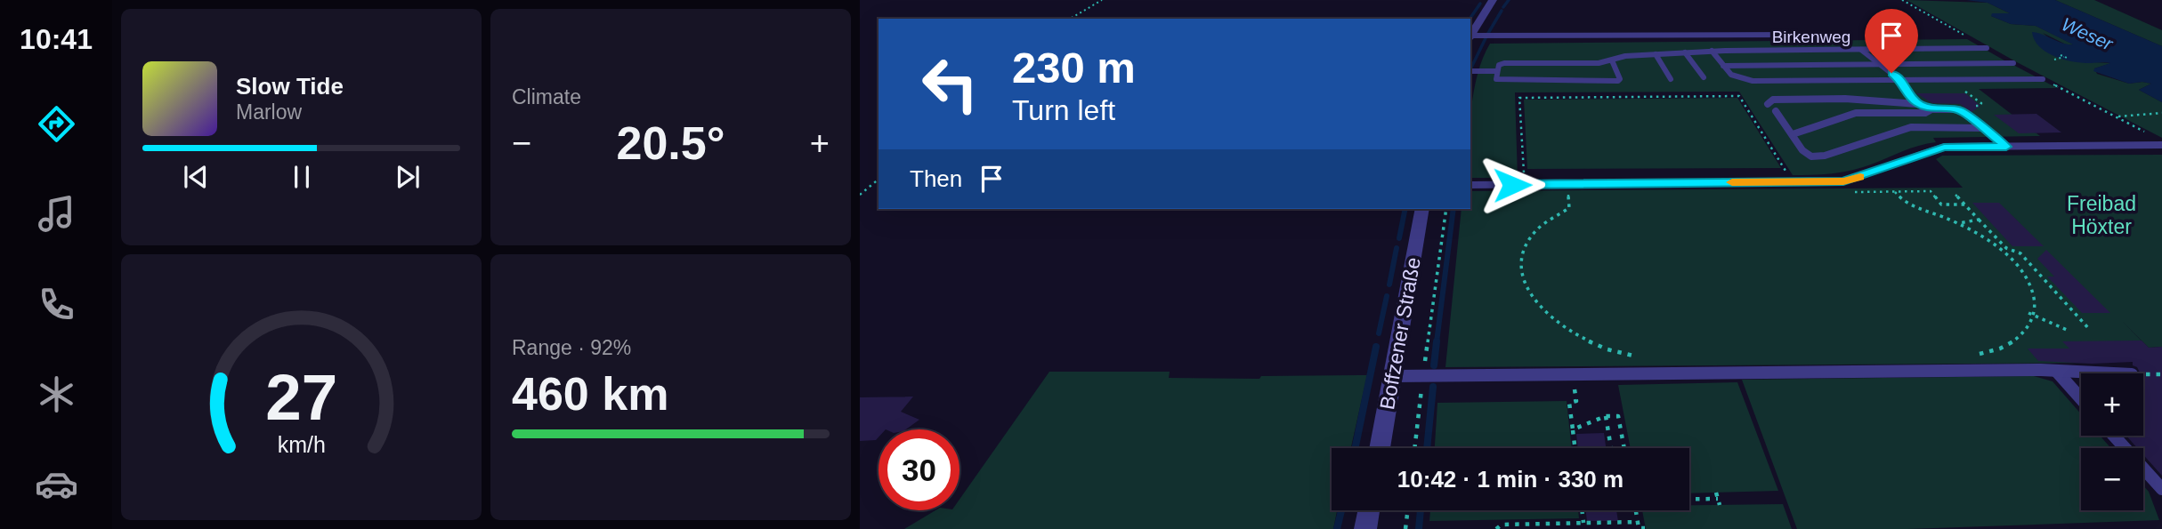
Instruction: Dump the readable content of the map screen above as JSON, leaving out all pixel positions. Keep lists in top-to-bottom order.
{
  "streets": {
    "street": ["Boffzener Straße"],
    "lane": ["Birkenweg"]
  },
  "water": ["Weser"],
  "parks": ["Freibad Höxter"],
  "page": {
    "tabs": "10:41",
    "tile": [
      "Climate",
      ["Range · 92%", "460 km"]
    ],
    "turn": ["230 m", "Turn left"],
    "song": ["Slow Tide", "Marlow"],
    "heat": ["−", "20.5°", "+"],
    "then": "Then",
    "map_buttons": ["+", "−"],
    "limit": "30",
    "trip": "10:42 · 1 min · 330 m",
    "gauge": ["27", "km/h"]
  }
}
